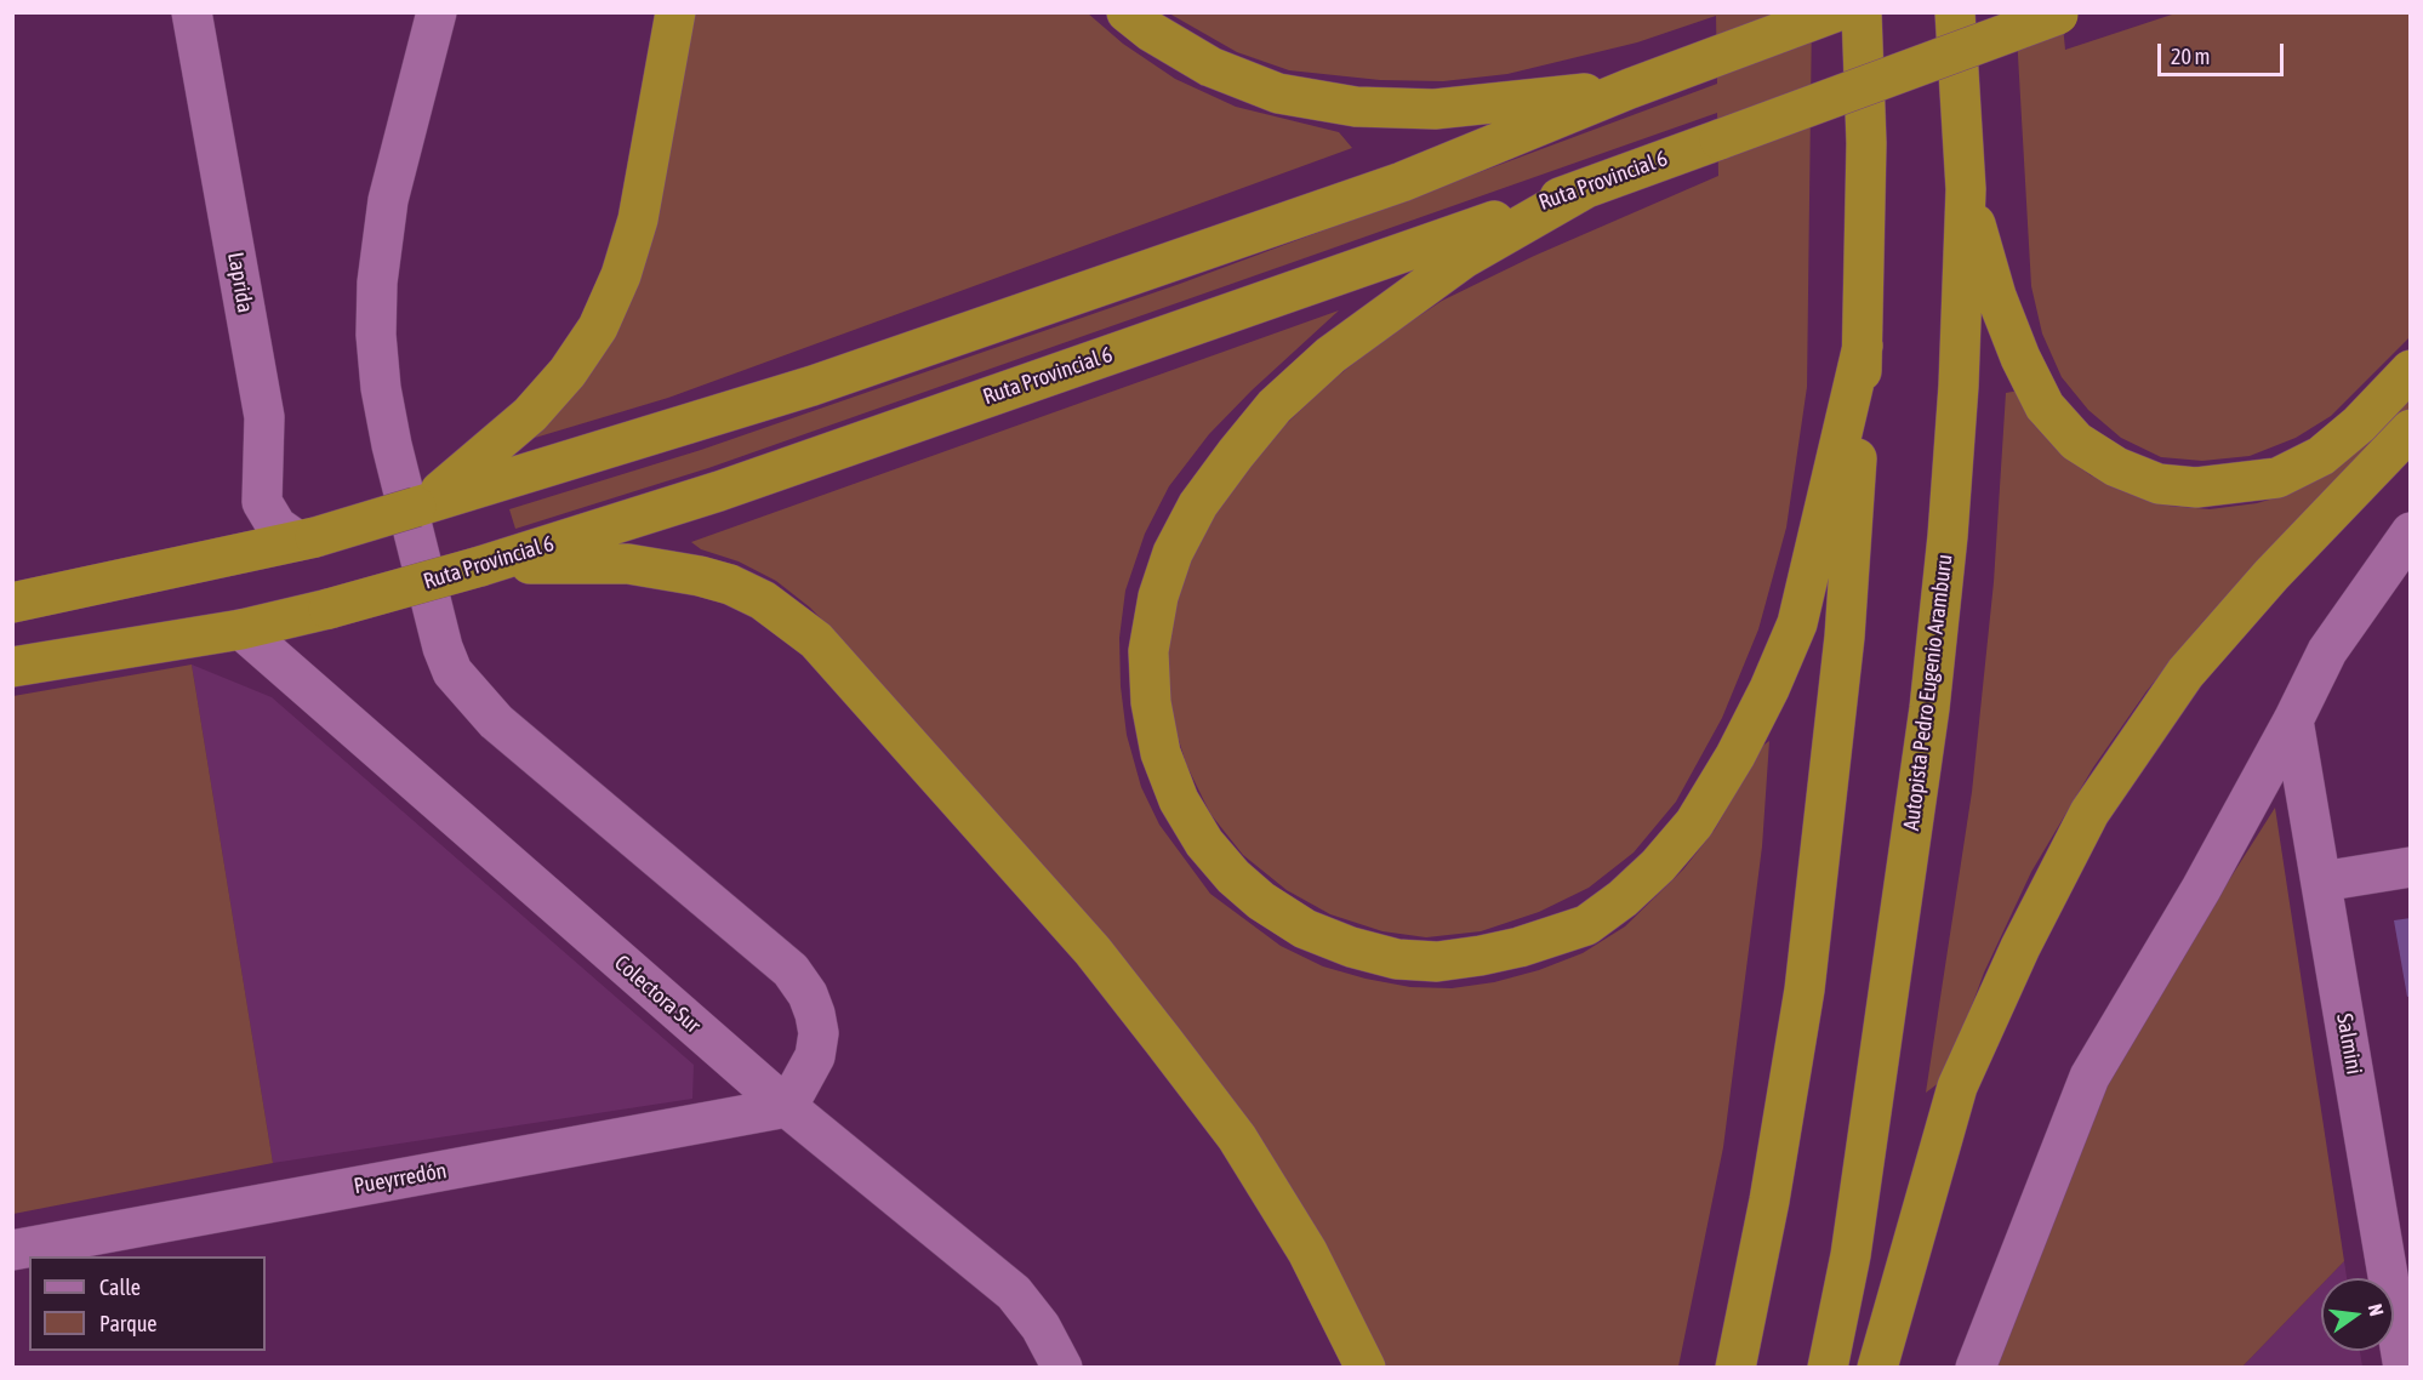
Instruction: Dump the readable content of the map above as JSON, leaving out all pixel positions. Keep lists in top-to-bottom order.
{
  "streets": {
    "highway": ["Ruta Provincial 6", "Autopista Pedro Eugenio Aramburu"],
    "street": [
      "Laprida",
      "Colectora Sur",
      "Salmini",
      "Pueyrredón"
    ]
  },
  "crossings": [
    ["Ruta Provincial 6", "Colectora Sur"],
    ["Colectora Sur", "Pueyrredón"]
  ],
  "legend": ["Calle", "Parque"],
  "scale_bar": "20 m",
  "north": "right"
}
